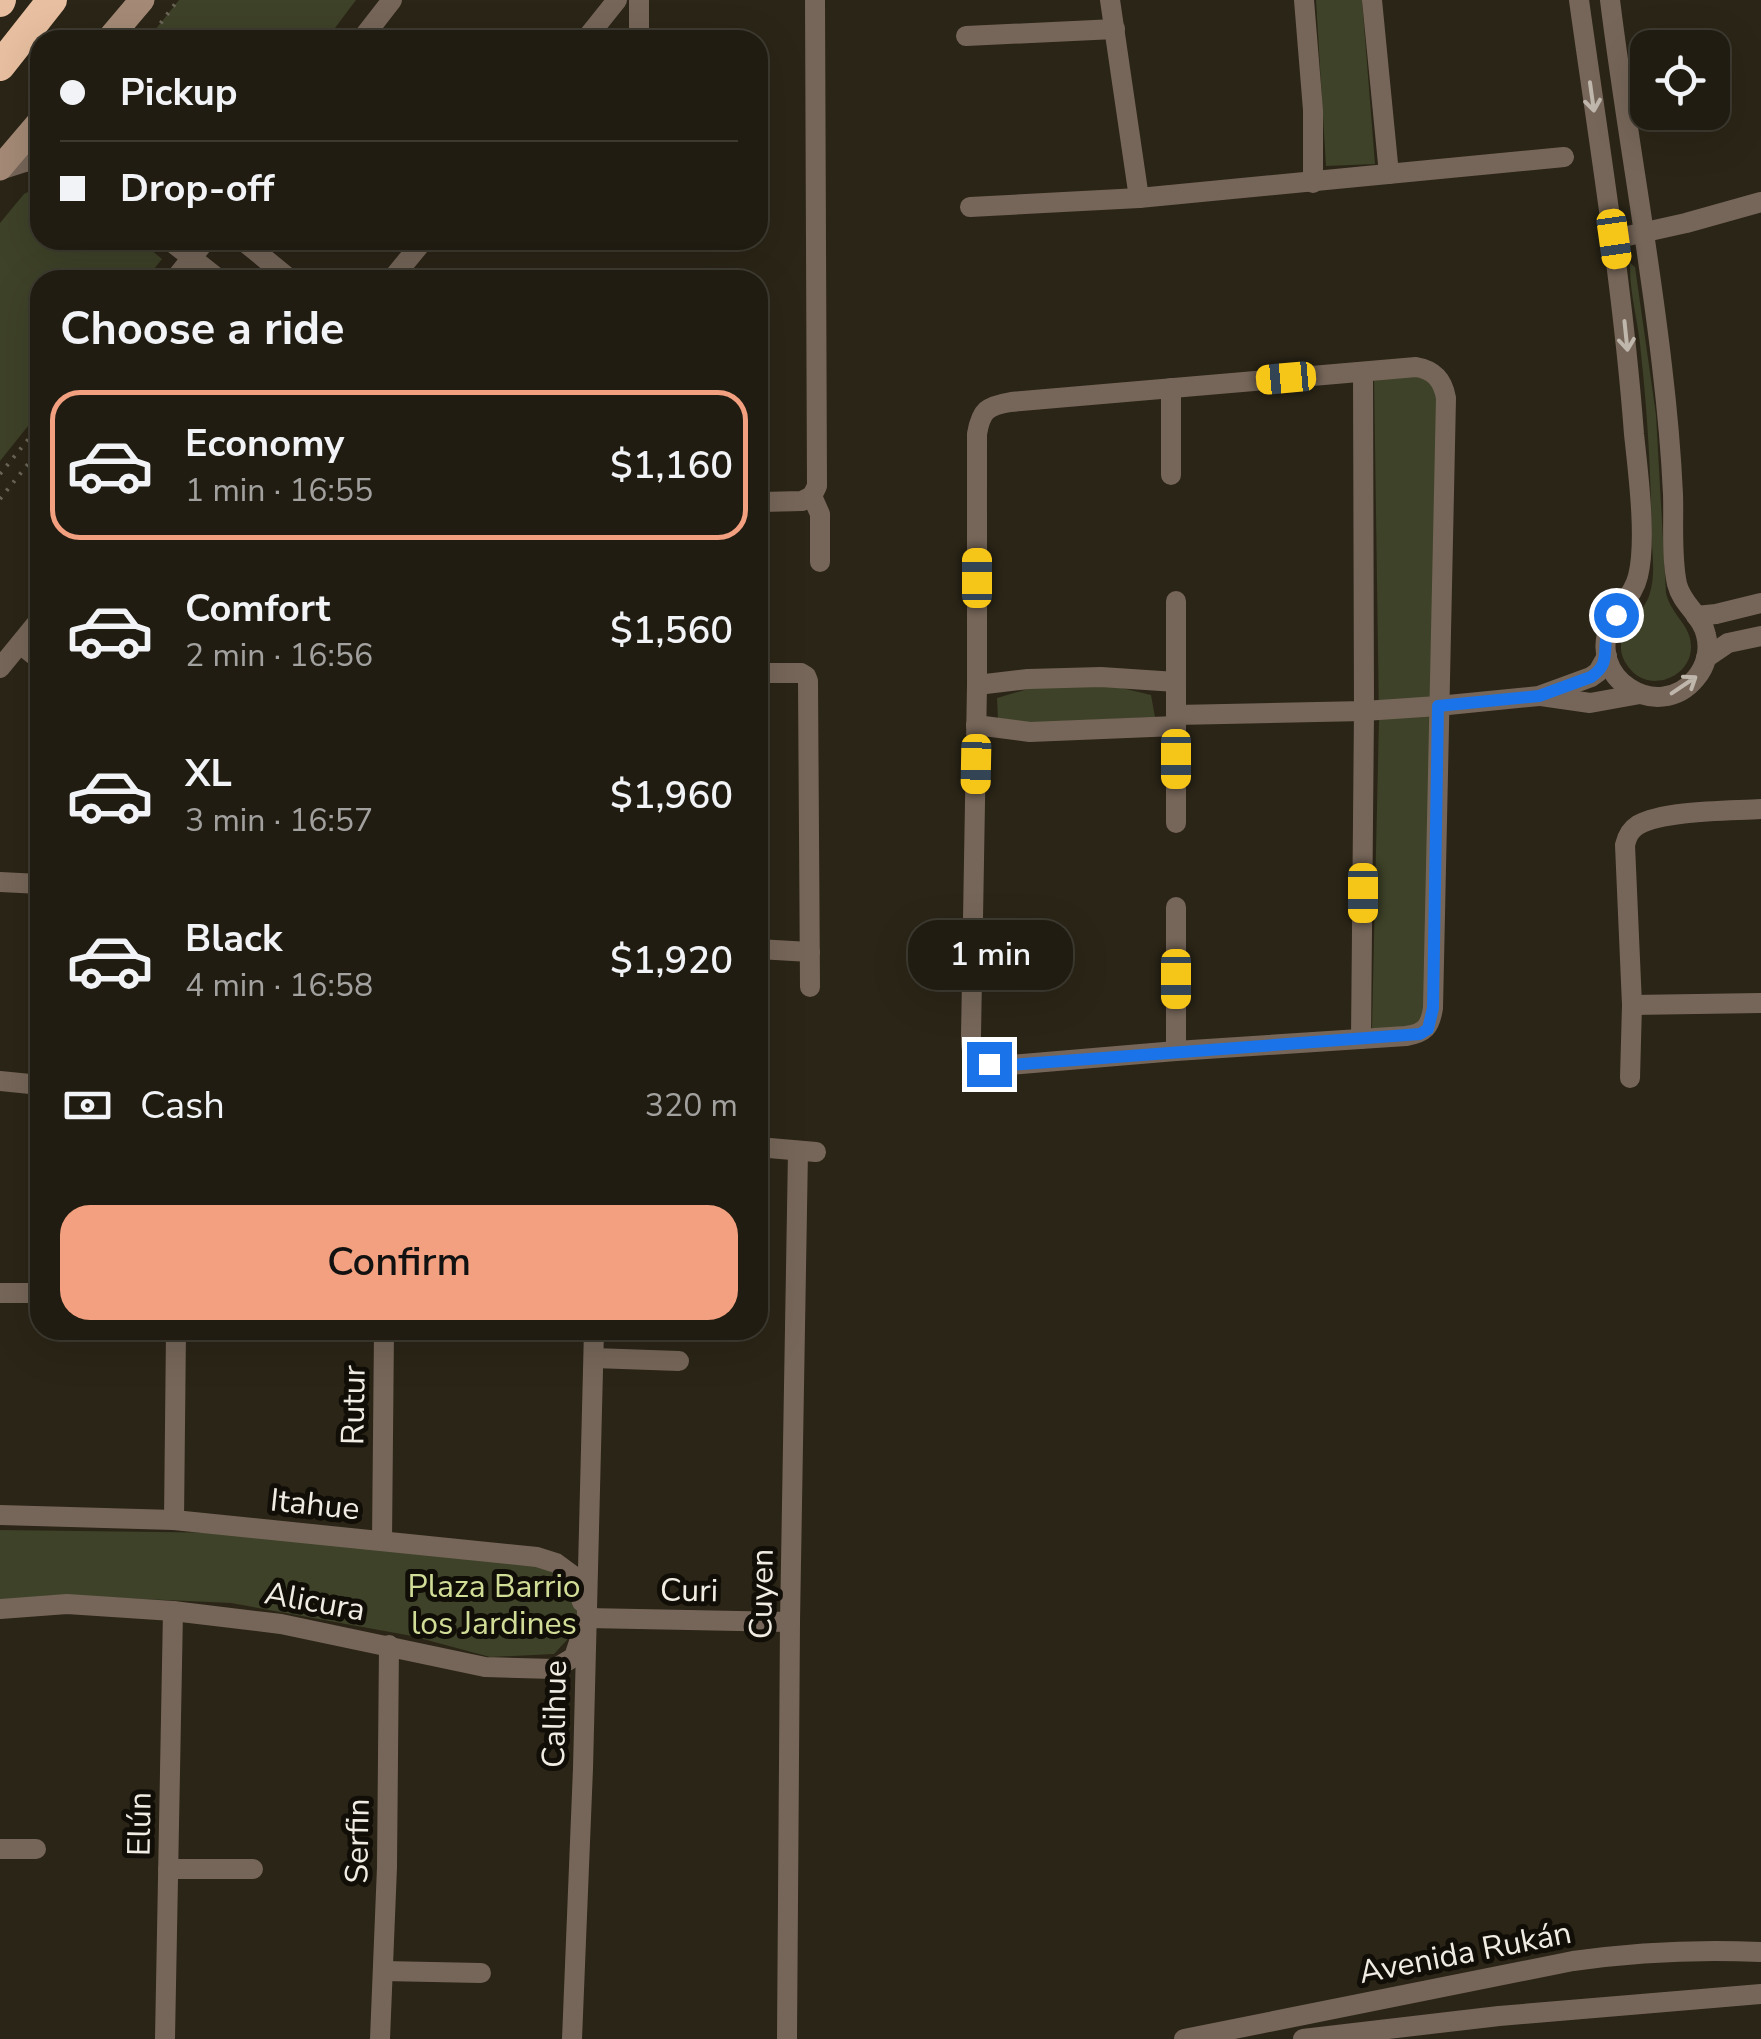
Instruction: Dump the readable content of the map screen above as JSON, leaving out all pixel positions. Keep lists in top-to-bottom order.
{
  "streets": {
    "street": [
      "Rutur",
      "Itahue",
      "Curi",
      "Cuyen",
      "Alicura",
      "Calihue",
      "Elún",
      "Serfin",
      "Avenida Rukán"
    ]
  },
  "crossings": [
    ["Rutur", "Itahue"],
    ["Itahue", "Curi"],
    ["Itahue", "Alicura"],
    ["Itahue", "Calihue"],
    ["Curi", "Cuyen"],
    ["Curi", "Alicura"],
    ["Curi", "Calihue"],
    ["Alicura", "Calihue"],
    ["Alicura", "Elún"],
    ["Alicura", "Serfin"]
  ],
  "parks": ["Plaza Barrio los Jardines"],
  "page": {
    "banner": ["Pickup", "Drop-off"],
    "heading": "Choose a ride",
    "list": [
      {
        "name": "Economy",
        "note": "1 min · 16:55",
        "value": "$1,160"
      },
      {
        "name": "Comfort",
        "note": "2 min · 16:56",
        "value": "$1,560"
      },
      {
        "name": "XL",
        "note": "3 min · 16:57",
        "value": "$1,960"
      },
      {
        "name": "Black",
        "note": "4 min · 16:58",
        "value": "$1,920"
      }
    ],
    "bubble": "1 min",
    "pay": ["Cash", "320 m"],
    "buttons": "Confirm"
  }
}
